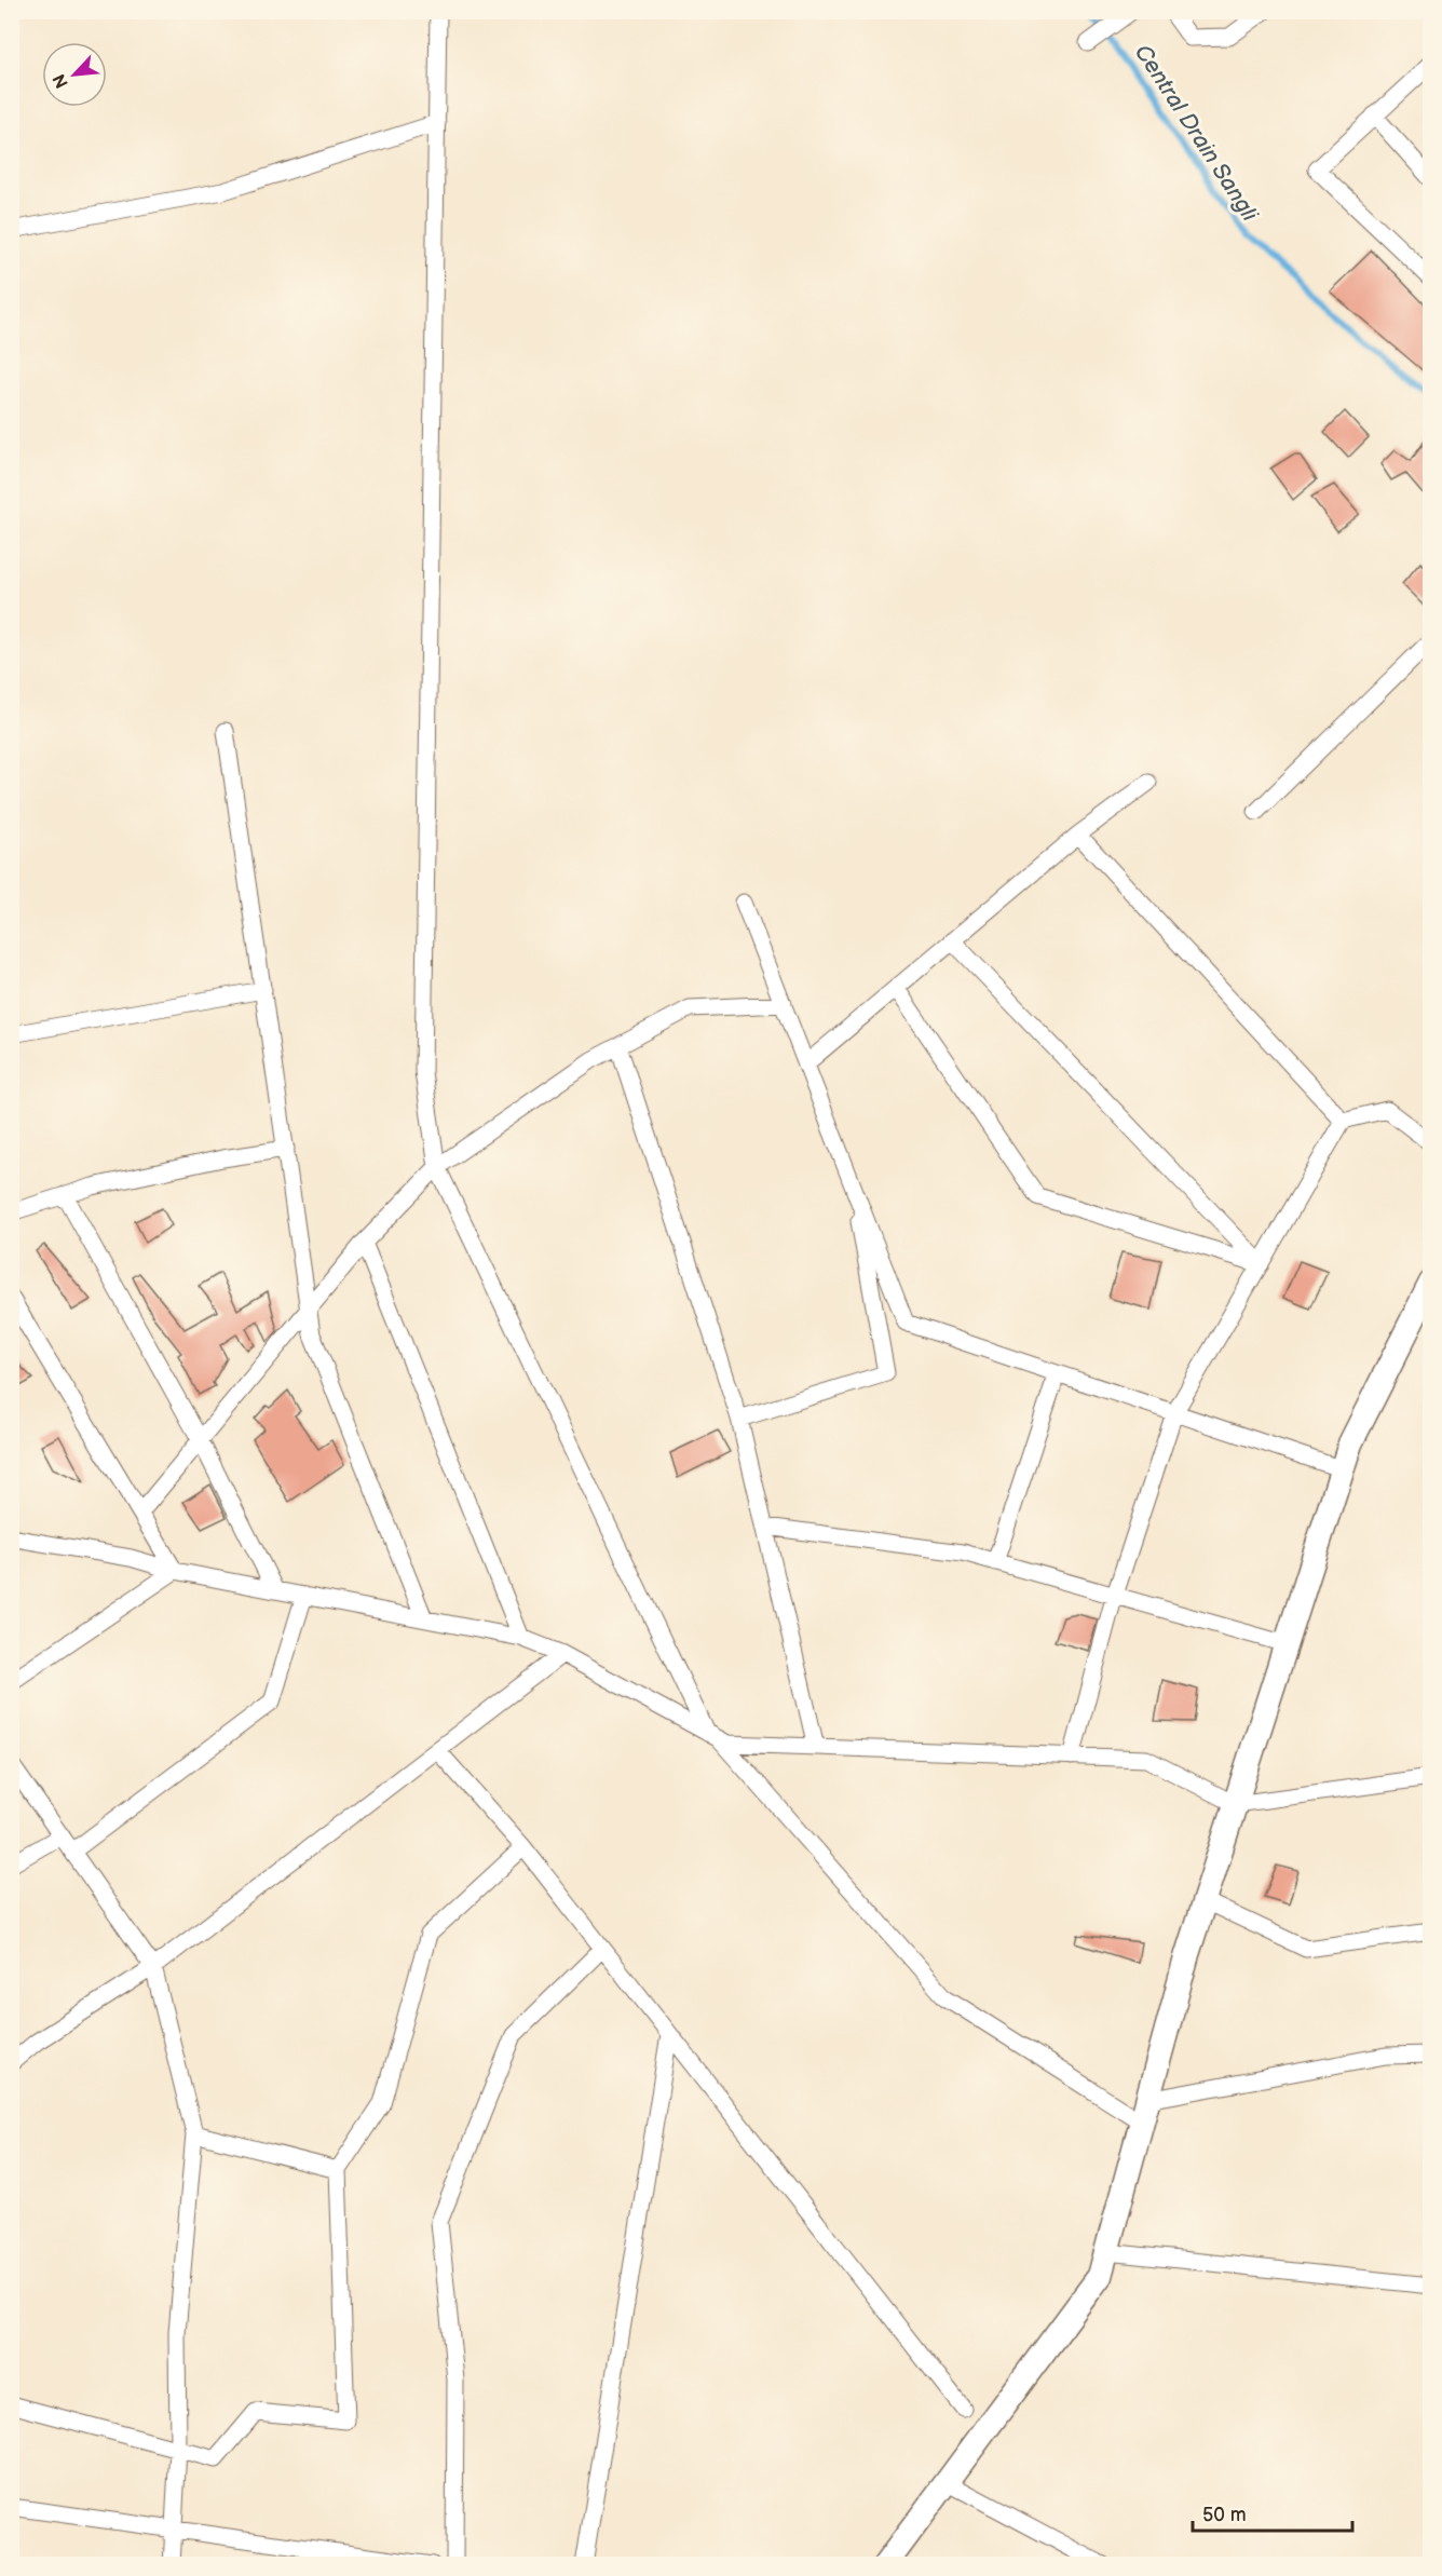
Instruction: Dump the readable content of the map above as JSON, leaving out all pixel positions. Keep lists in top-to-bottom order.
{
  "water": ["Central Drain Sangli"],
  "scale_bar": "50 m",
  "north": "bottom left"
}
